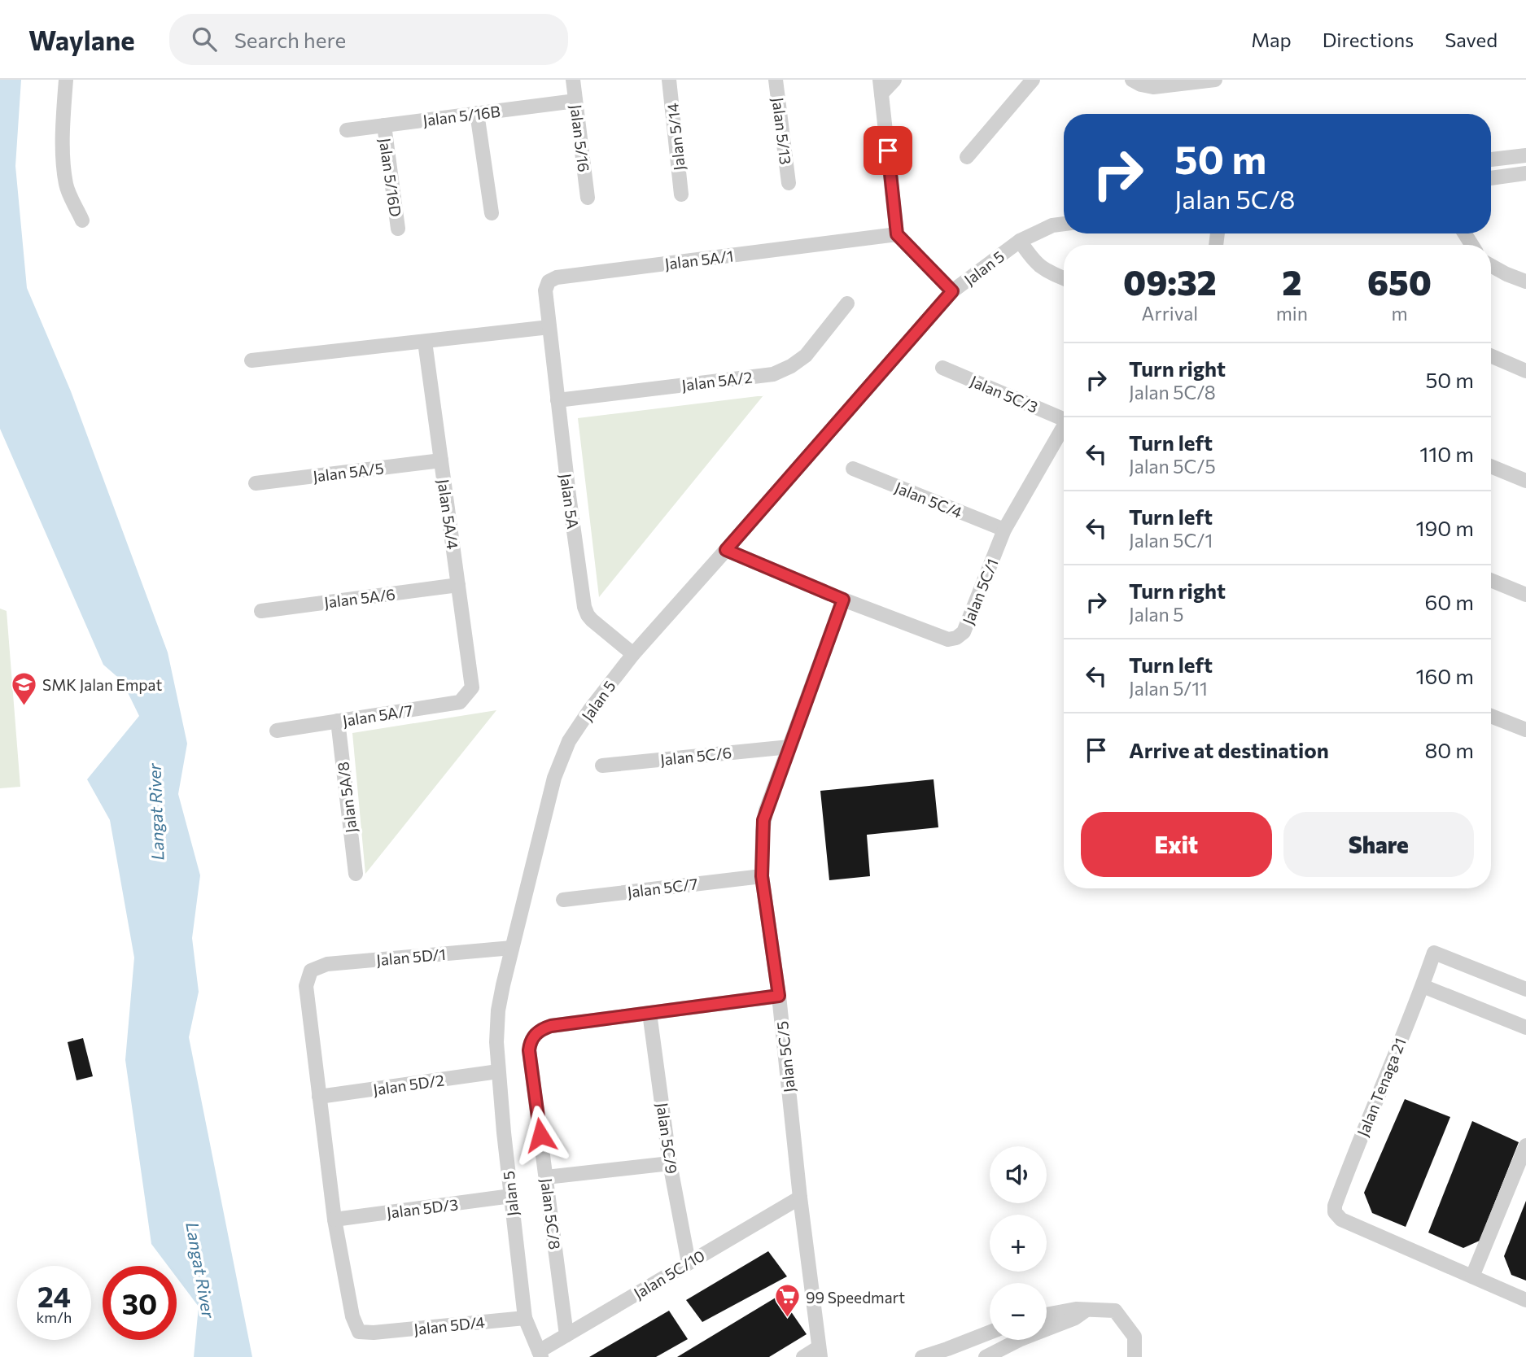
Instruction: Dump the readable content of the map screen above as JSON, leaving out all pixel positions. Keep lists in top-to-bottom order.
{
  "streets": {
    "street": [
      "Jalan 5/16B",
      "Jalan 5/13",
      "Jalan 5/14",
      "Jalan 5/16",
      "Jalan 5/16D",
      "Jalan 5A/1",
      "Jalan 5",
      "Jalan 5A/2",
      "Jalan 5C/3",
      "Jalan 5A/5",
      "Jalan 5C/4",
      "Jalan 5A",
      "Jalan 5A/4",
      "Jalan 5C/1",
      "Jalan 5A/6",
      "Jalan 5A/7",
      "Jalan 5C/6",
      "Jalan 5A/8",
      "Jalan 5C/7",
      "Jalan 5D/1",
      "Jalan 5C/5",
      "Jalan 5D/2",
      "Jalan Tenaga 21",
      "Jalan 5C/9",
      "Jalan 5D/3",
      "Jalan 5C/8",
      "Jalan 5C/10",
      "Jalan 5D/4"
    ]
  },
  "crossings": [
    ["Jalan 5/16B", "Jalan 5/16"],
    ["Jalan 5/16B", "Jalan 5/16D"],
    ["Jalan 5A/1", "Jalan 5A"],
    ["Jalan 5", "Jalan 5A"],
    ["Jalan 5", "Jalan 5C/1"],
    ["Jalan 5", "Jalan 5D/1"],
    ["Jalan 5", "Jalan 5D/2"],
    ["Jalan 5", "Jalan 5D/3"],
    ["Jalan 5", "Jalan 5C/10"],
    ["Jalan 5", "Jalan 5D/4"],
    ["Jalan 5A/2", "Jalan 5A"],
    ["Jalan 5A/5", "Jalan 5A/4"],
    ["Jalan 5C/4", "Jalan 5C/1"],
    ["Jalan 5A/4", "Jalan 5A/6"],
    ["Jalan 5A/4", "Jalan 5A/7"],
    ["Jalan 5C/1", "Jalan 5C/5"],
    ["Jalan 5A/7", "Jalan 5A/8"],
    ["Jalan 5C/6", "Jalan 5C/5"],
    ["Jalan 5C/7", "Jalan 5C/5"],
    ["Jalan 5D/1", "Jalan 5D/2"],
    ["Jalan 5C/5", "Jalan 5C/8"],
    ["Jalan 5C/5", "Jalan 5C/10"],
    ["Jalan 5C/9", "Jalan 5C/8"],
    ["Jalan 5C/9", "Jalan 5C/10"],
    ["Jalan 5D/3", "Jalan 5D/4"],
    ["Jalan 5C/8", "Jalan 5C/10"]
  ],
  "water": ["Langat River"],
  "places": {
    "school or university": ["SMK Jalan Empat"],
    "supermarket": ["99 Speedmart"]
  },
  "page": {
    "header": "Waylane",
    "search": "Search here",
    "nav": ["Map", "Directions", "Saved"],
    "turn": ["50 m", "Jalan 5C/8"],
    "eta": [
      "09:32",
      "Arrival",
      "2",
      "min",
      "650",
      "m"
    ],
    "list": [
      {
        "name": "Turn right",
        "note": "Jalan 5C/8",
        "value": "50 m"
      },
      {
        "name": "Turn left",
        "note": "Jalan 5C/5",
        "value": "110 m"
      },
      {
        "name": "Turn left",
        "note": "Jalan 5C/1",
        "value": "190 m"
      },
      {
        "name": "Turn right",
        "note": "Jalan 5",
        "value": "60 m"
      },
      {
        "name": "Turn left",
        "note": "Jalan 5/11",
        "value": "160 m"
      },
      {
        "name": "Arrive at destination",
        "value": "80 m"
      }
    ],
    "buttons": ["Exit", "Share"],
    "map_buttons": ["+", "−"],
    "speed": "24 km/h",
    "limit": "30"
  }
}
